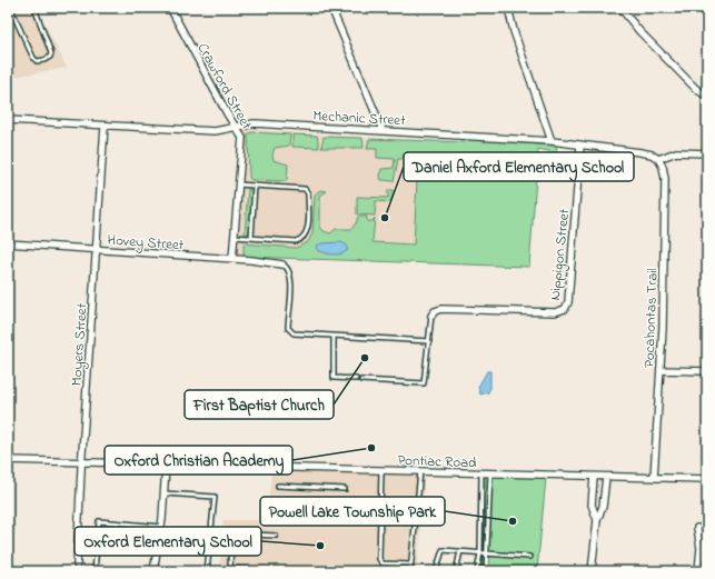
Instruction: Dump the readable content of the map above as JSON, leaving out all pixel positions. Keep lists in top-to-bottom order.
{
  "streets": {
    "street": [
      "Crawford Street",
      "Mechanic Street",
      "Hovey Street",
      "Nippigon Street",
      "Pocahontas Trail",
      "Moyers Street",
      "Pontiac Road"
    ]
  },
  "crossings": [
    ["Crawford Street", "Mechanic Street"],
    ["Crawford Street", "Hovey Street"],
    ["Mechanic Street", "Nippigon Street"],
    ["Mechanic Street", "Pocahontas Trail"],
    ["Mechanic Street", "Moyers Street"],
    ["Hovey Street", "Moyers Street"],
    ["Pocahontas Trail", "Pontiac Road"],
    ["Moyers Street", "Pontiac Road"]
  ],
  "places": [
    "Daniel Axford Elementary School",
    "First Baptist Church",
    "Oxford Christian Academy",
    "Powell Lake Township Park",
    "Oxford Elementary School"
  ]
}
